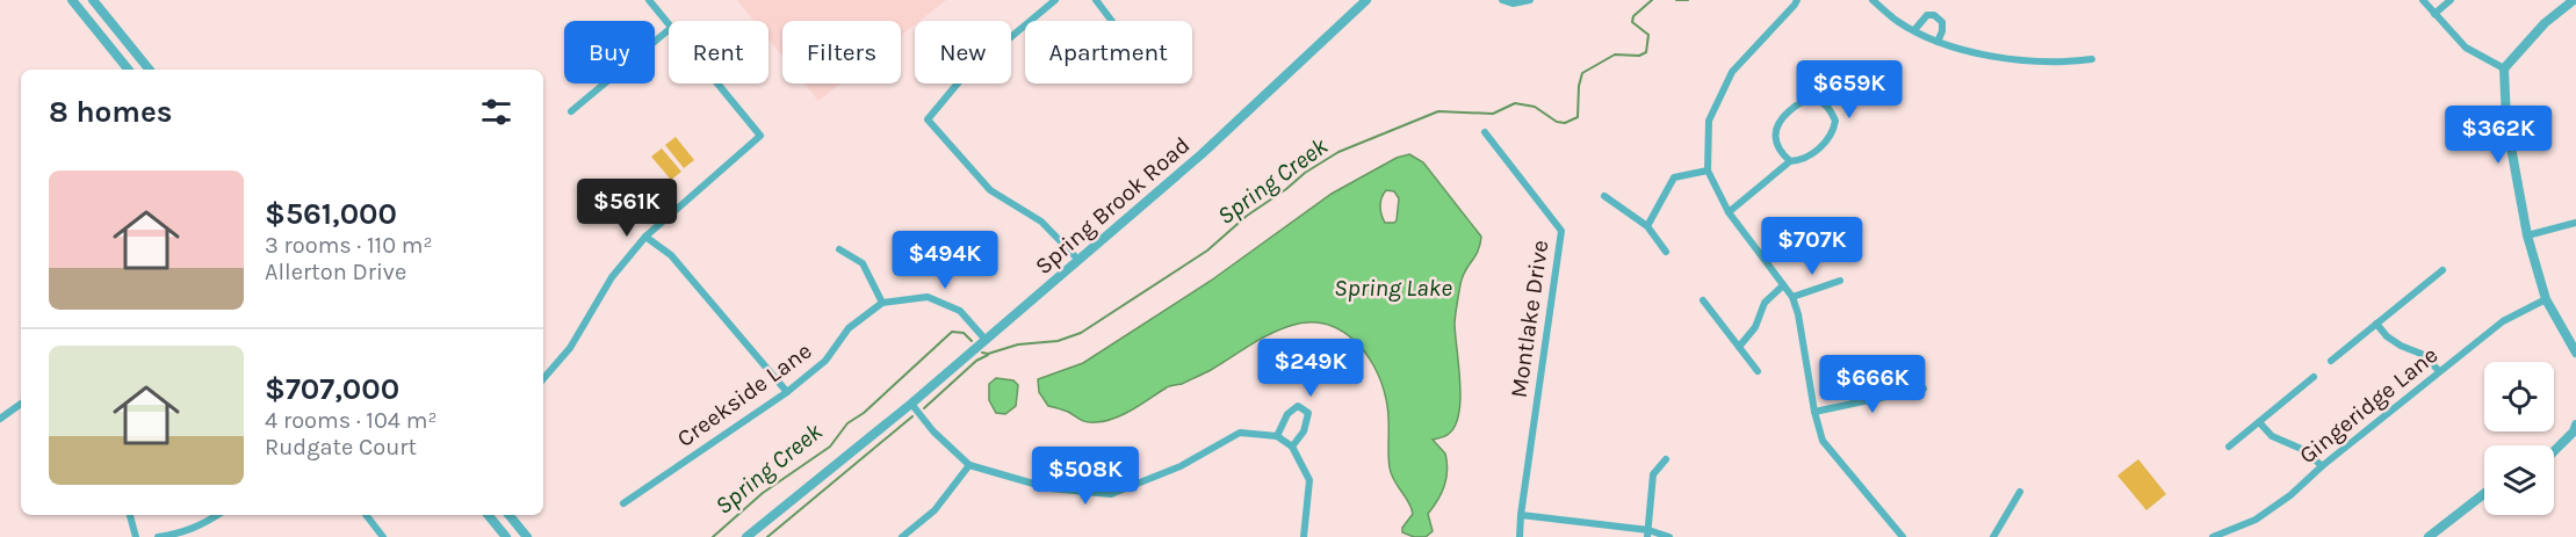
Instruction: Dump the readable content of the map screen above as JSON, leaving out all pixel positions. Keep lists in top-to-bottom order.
{
  "streets": {
    "street": [
      "Spring Brook Road",
      "Montlake Drive",
      "Creekside Lane",
      "Gingeridge Lane"
    ]
  },
  "crossings": [
    ["Spring Brook Road", "Creekside Lane"]
  ],
  "water": ["Spring Creek", "Spring Lake"],
  "page": {
    "chip": [
      "Buy",
      "Rent",
      "Filters",
      "New",
      "Apartment"
    ],
    "price": [
      "$659K",
      "$362K",
      "$561K",
      "$707K",
      "$494K",
      "$249K",
      "$666K",
      "$508K"
    ],
    "heading": "8 homes",
    "list": [
      {
        "name": "$561,000",
        "note": "3 rooms · 110 m² · Allerton Drive"
      },
      {
        "name": "$707,000",
        "note": "4 rooms · 104 m² · Rudgate Court"
      }
    ]
  }
}
